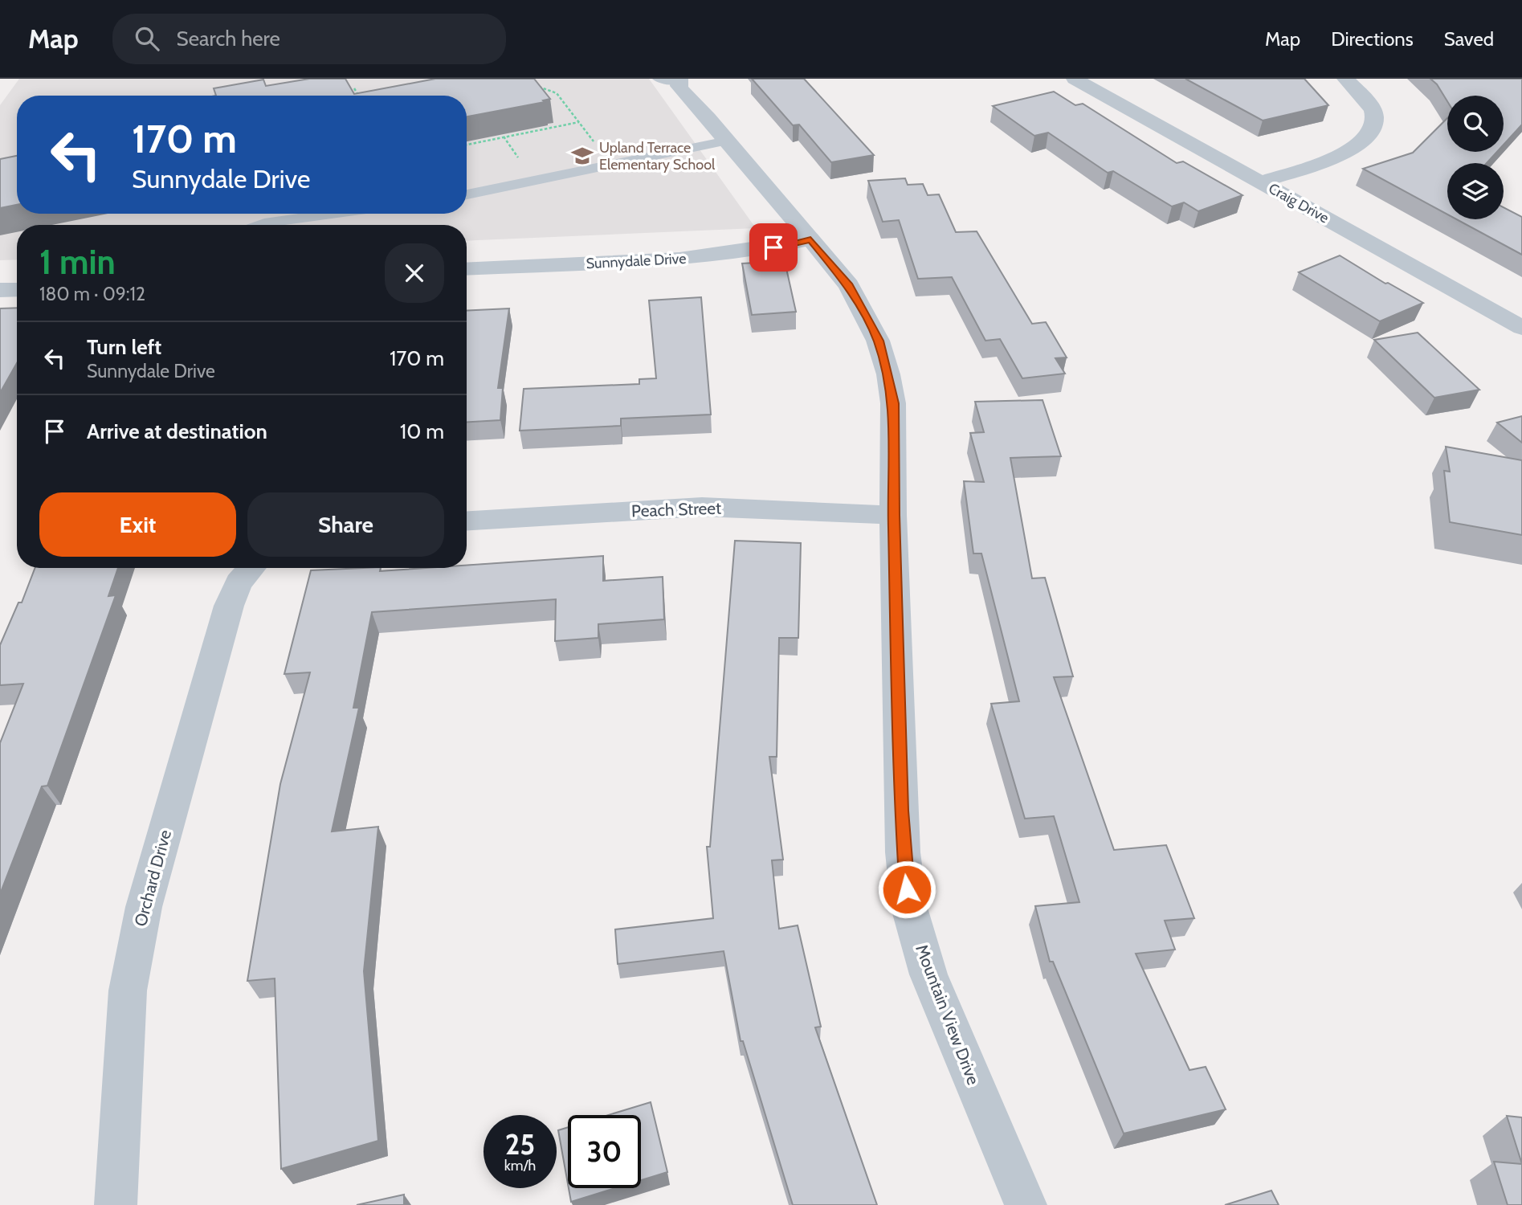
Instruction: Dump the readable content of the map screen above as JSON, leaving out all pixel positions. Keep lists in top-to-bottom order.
{
  "streets": {
    "street": [
      "Craig Drive",
      "Sunnydale Drive",
      "Peach Street",
      "Orchard Drive",
      "Mountain View Drive"
    ]
  },
  "crossings": [
    ["Sunnydale Drive", "Mountain View Drive"],
    ["Peach Street", "Mountain View Drive"]
  ],
  "places": {
    "school or university": ["Upland Terrace Elementary School"]
  },
  "page": {
    "header": "Map",
    "search": "Search here",
    "nav": ["Map", "Directions", "Saved"],
    "turn": ["170 m", "Sunnydale Drive"],
    "heading": ["1 min", "180 m · 09:12"],
    "list": [
      {
        "name": "Turn left",
        "note": "Sunnydale Drive",
        "value": "170 m"
      },
      {
        "name": "Arrive at destination",
        "value": "10 m"
      }
    ],
    "buttons": ["Exit", "Share"],
    "speed": "25 km/h",
    "limit": "30"
  }
}
